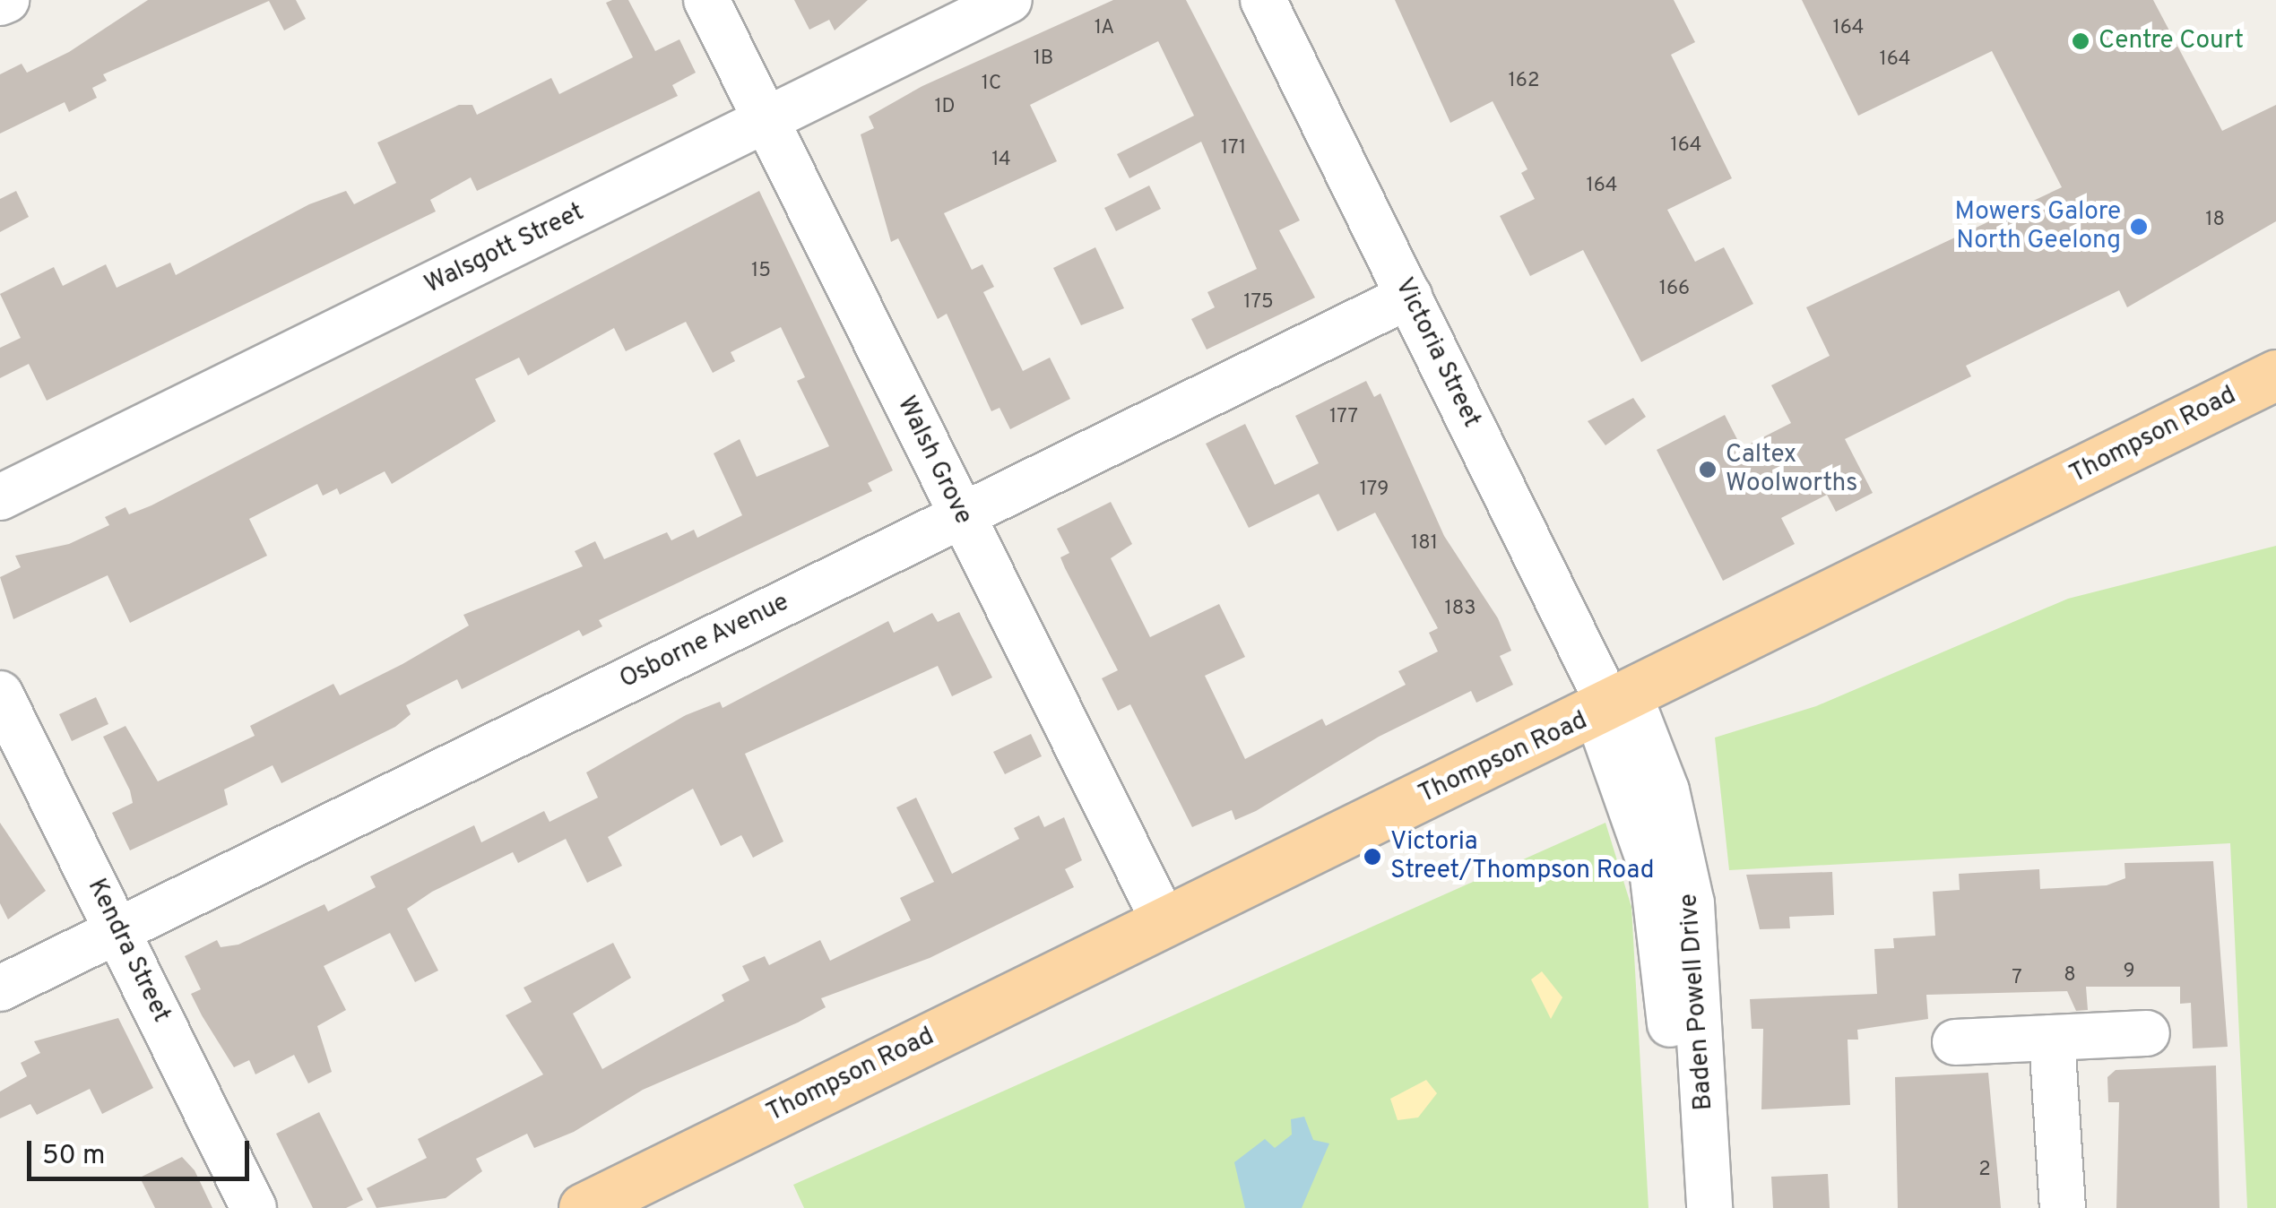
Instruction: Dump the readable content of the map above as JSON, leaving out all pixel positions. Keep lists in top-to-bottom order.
{
  "streets": {
    "main road": ["Thompson Road"],
    "street": [
      "Walsgott Street",
      "Victoria Street",
      "Walsh Grove",
      "Osborne Avenue",
      "Kendra Street",
      "Baden Powell Drive"
    ]
  },
  "crossings": [
    ["Walsgott Street", "Walsh Grove"],
    ["Victoria Street", "Thompson Road"],
    ["Victoria Street", "Osborne Avenue"],
    ["Victoria Street", "Baden Powell Drive"],
    ["Thompson Road", "Walsh Grove"],
    ["Thompson Road", "Baden Powell Drive"],
    ["Walsh Grove", "Osborne Avenue"],
    ["Osborne Avenue", "Kendra Street"]
  ],
  "places": [
    "Centre Court",
    "Mowers Galore North Geelong",
    "Caltex Woolworths",
    "Victoria Street/Thompson Road"
  ],
  "house_numbers": [
    "1A",
    "164",
    "1B",
    "164",
    "162",
    "1C",
    "1D",
    "164",
    "171",
    "14",
    "164",
    "18",
    "15",
    "166",
    "175",
    "177",
    "179",
    "181",
    "183",
    "9",
    "8",
    "7",
    "2"
  ],
  "scale_bar": "50 m"
}
